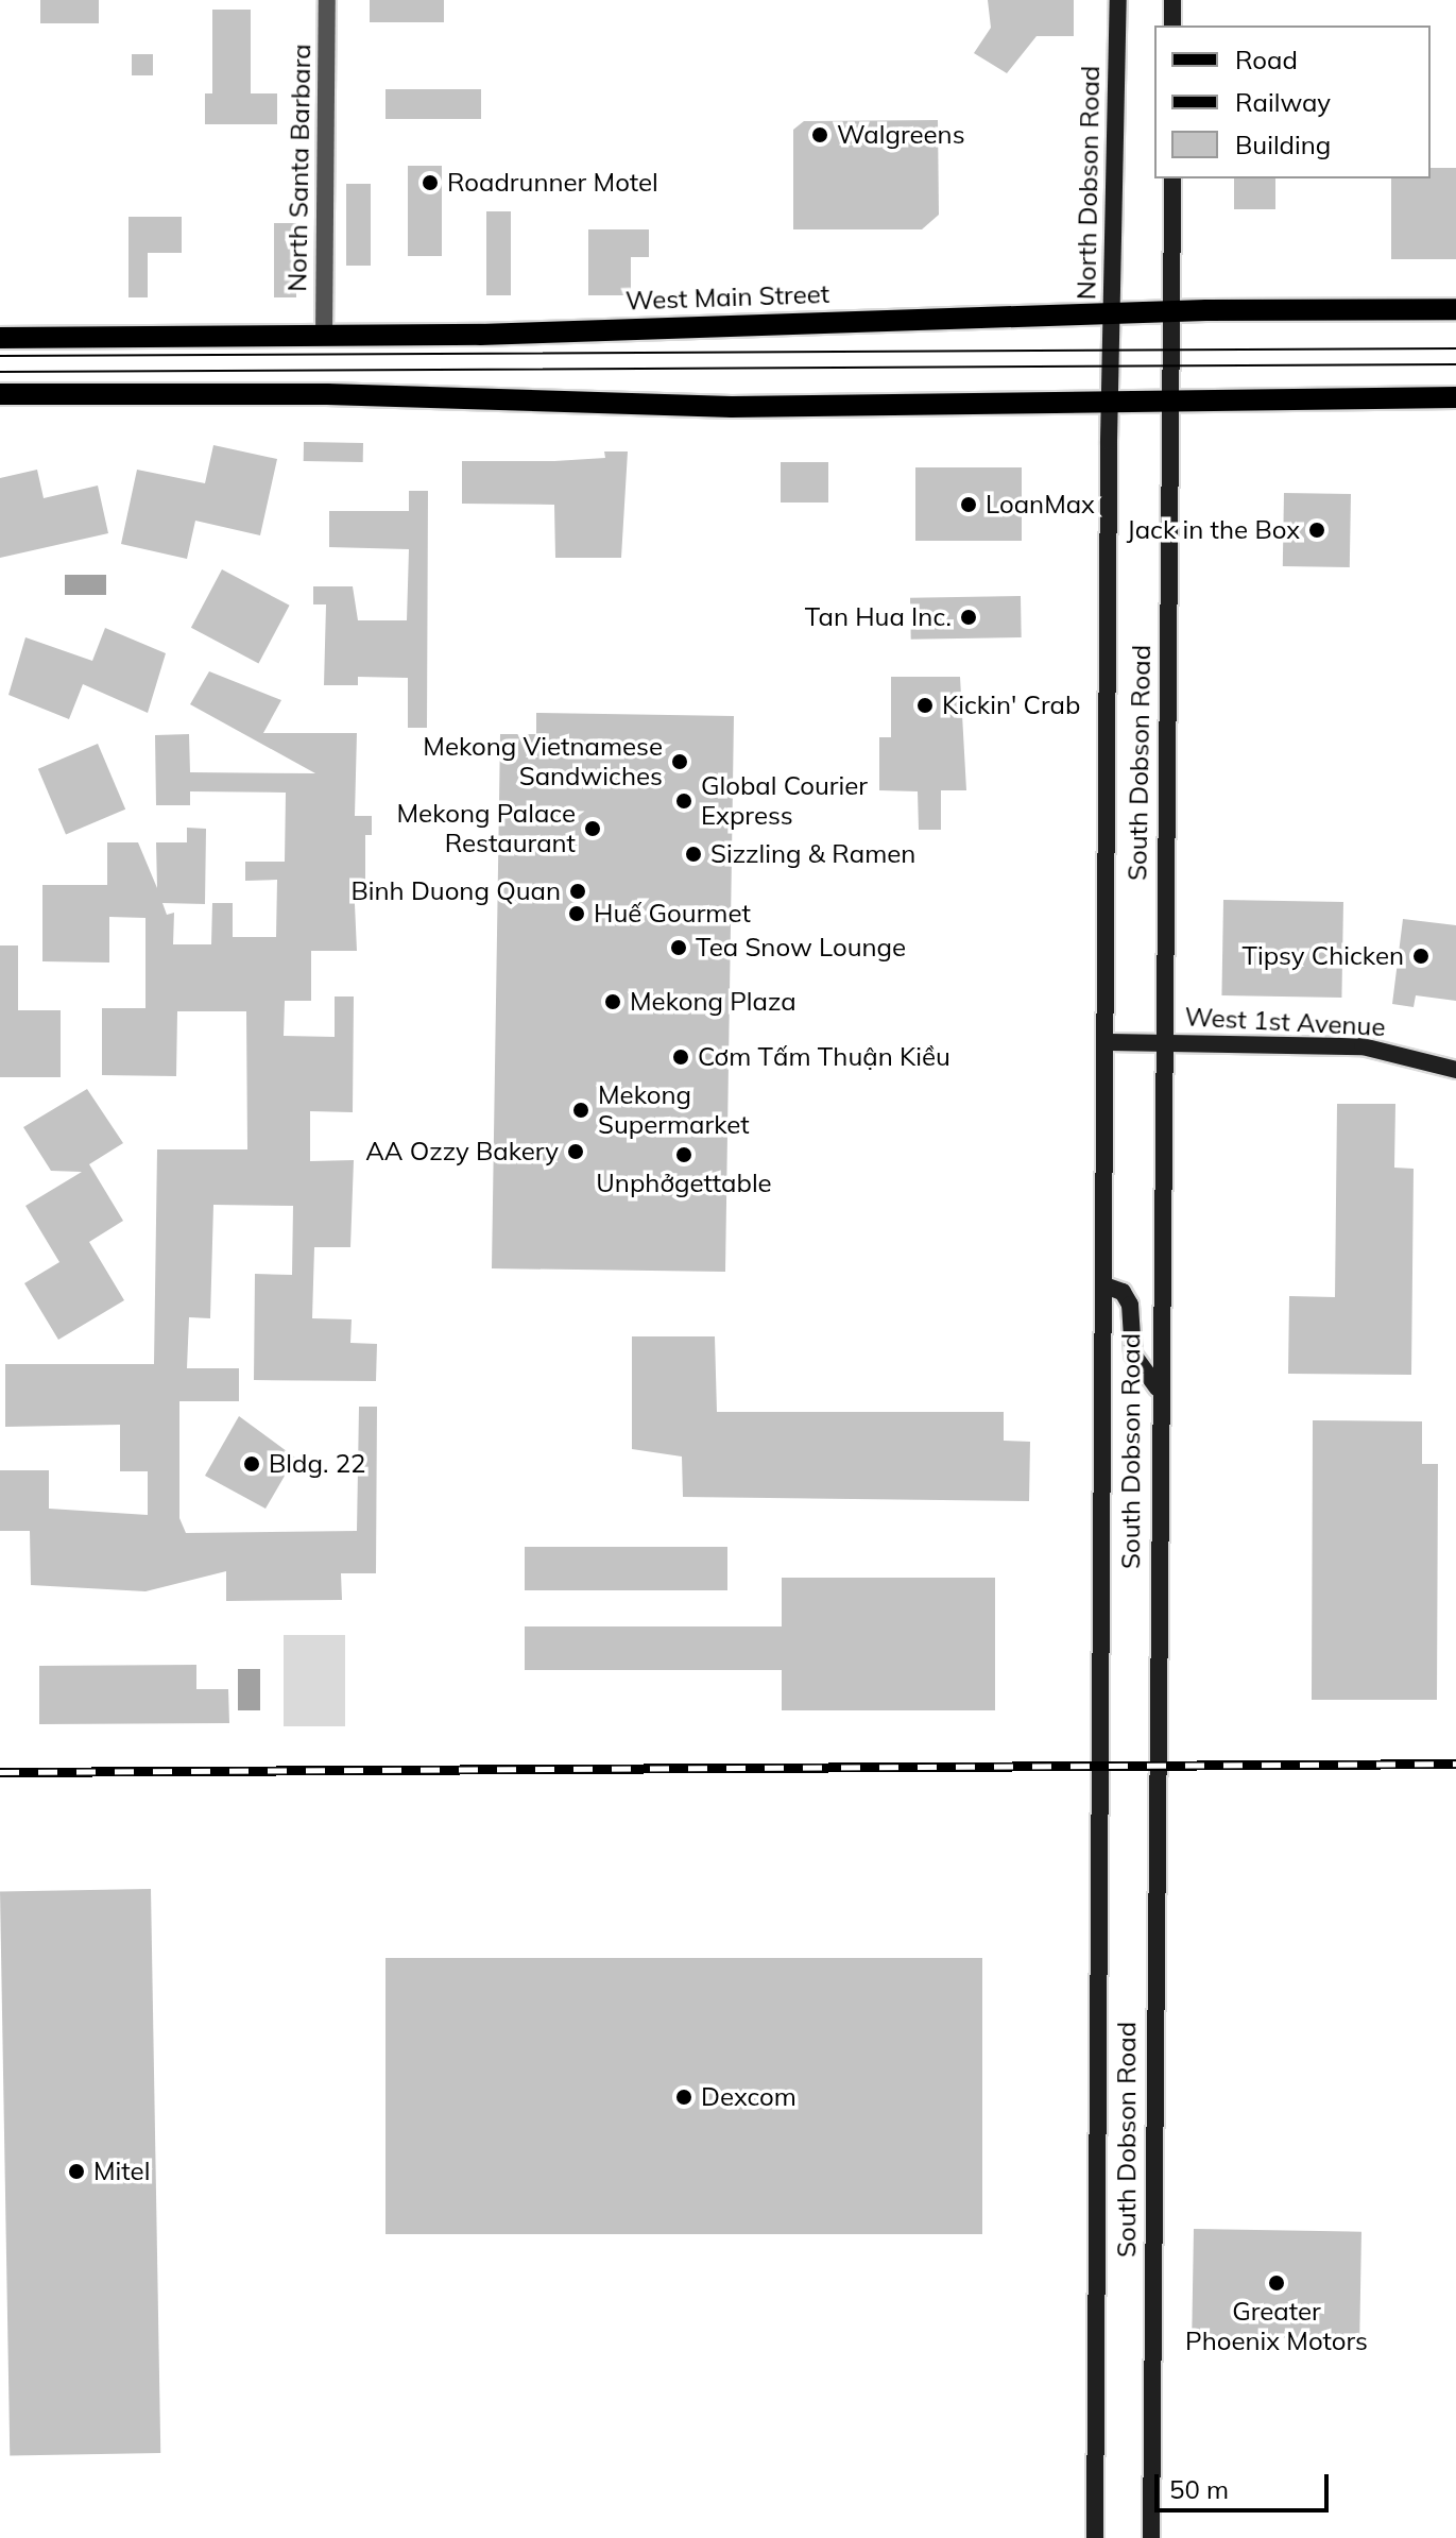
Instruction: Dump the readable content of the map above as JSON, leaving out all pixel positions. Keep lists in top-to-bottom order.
{
  "streets": {
    "main road": [
      "North Dobson Road",
      "West Main Street",
      "South Dobson Road",
      "West 1st Avenue"
    ],
    "street": ["North Santa Barbara"]
  },
  "crossings": [
    ["North Santa Barbara", "West Main Street"],
    ["North Dobson Road", "West Main Street"],
    ["North Dobson Road", "South Dobson Road"],
    ["West Main Street", "South Dobson Road"],
    ["South Dobson Road", "West 1st Avenue"]
  ],
  "places": [
    "Walgreens",
    "Roadrunner Motel",
    "LoanMax",
    "Jack in the Box",
    "Tan Hua Inc.",
    "Kickin' Crab",
    "Mekong Vietnamese Sandwiches",
    "Global Courier Express",
    "Mekong Palace Restaurant",
    "Sizzling & Ramen",
    "Binh Duong Quan",
    "Huế Gourmet",
    "Tea Snow Lounge",
    "Tipsy Chicken",
    "Mekong Plaza",
    "Cơm Tấm Thuận Kiều",
    "Mekong Supermarket",
    "AA Ozzy Bakery",
    "Unphởgettable",
    "Bldg. 22",
    "Dexcom",
    "Mitel",
    "Greater Phoenix Motors"
  ],
  "legend": ["Road", "Railway", "Building"],
  "scale_bar": "50 m"
}
